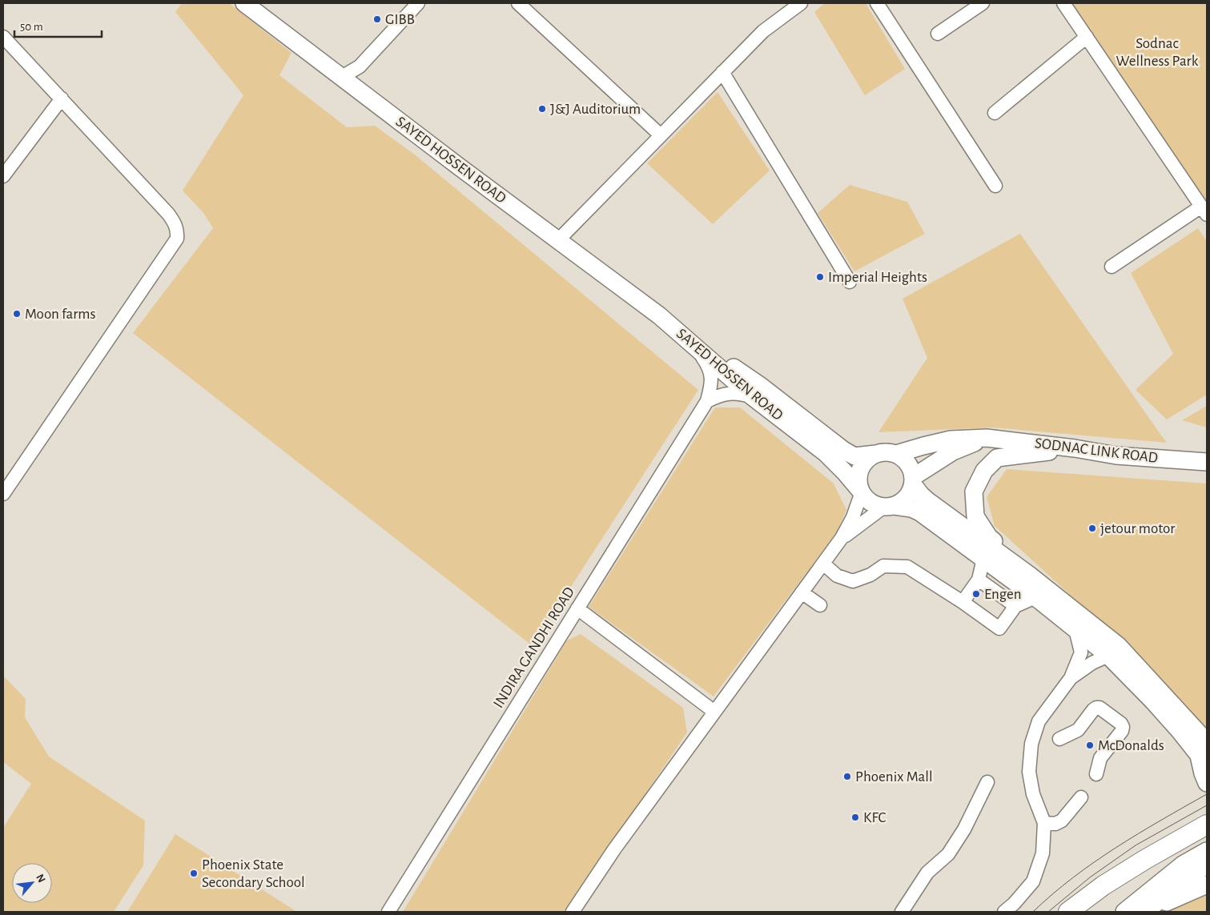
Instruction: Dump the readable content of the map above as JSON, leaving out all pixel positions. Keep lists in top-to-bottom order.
{
  "streets": {
    "main road": ["SAYED HOSSEN ROAD", "SODNAC LINK ROAD"],
    "street": ["INDIRA GANDHI ROAD"]
  },
  "crossings": [
    ["SAYED HOSSEN ROAD", "SODNAC LINK ROAD"],
    ["SAYED HOSSEN ROAD", "INDIRA GANDHI ROAD"]
  ],
  "parks": ["Sodnac Wellness Park"],
  "places": [
    "GIBB",
    "J&J Auditorium",
    "Imperial Heights",
    "Moon farms",
    "jetour motor",
    "Engen",
    "McDonalds",
    "Phoenix Mall",
    "KFC",
    "Phoenix State Secondary School"
  ],
  "scale_bar": "50 m",
  "north": "top right"
}
